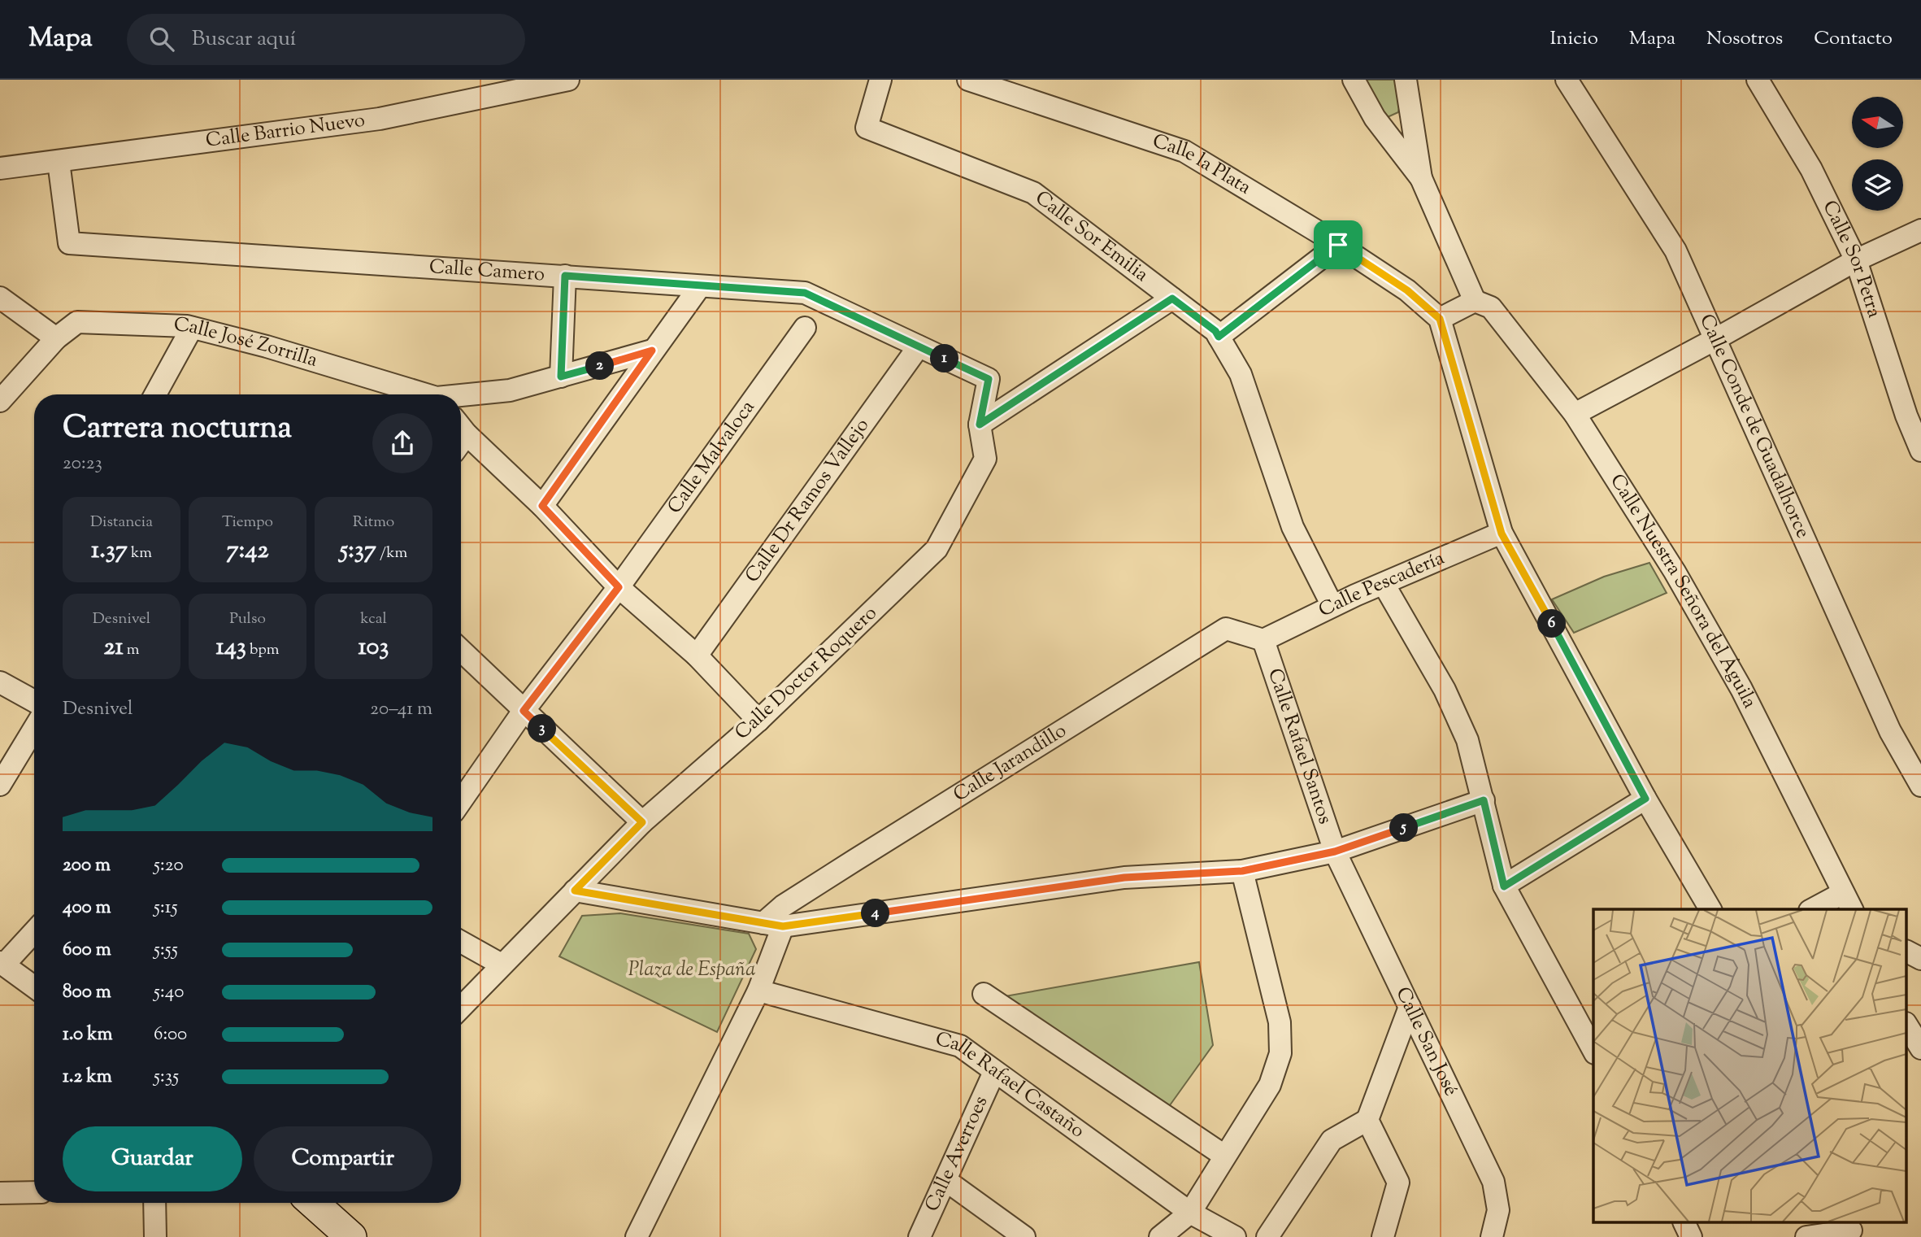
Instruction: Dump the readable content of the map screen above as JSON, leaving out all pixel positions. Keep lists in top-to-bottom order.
{
  "streets": {
    "street": [
      "Calle Barrio Nuevo",
      "Calle la Plata",
      "Calle Sor Emilia",
      "Calle Sor Petra",
      "Calle Camero",
      "Calle José Zorrilla",
      "Calle Conde de Guadalhorce",
      "Calle Malvaloca",
      "Calle Dr Ramos Vallejo",
      "Calle Pescadería",
      "Calle Nuestra Señora del Águila",
      "Calle Doctor Roquero",
      "Calle Rafael Santos",
      "Calle Jarandillo",
      "Calle San José",
      "Calle Rafael Castaño",
      "Calle Averroes"
    ]
  },
  "crossings": [
    ["Calle Barrio Nuevo", "Calle Camero"],
    ["Calle Sor Emilia", "Calle Pescadería"],
    ["Calle Camero", "Calle Dr Ramos Vallejo"],
    ["Calle Camero", "Calle Doctor Roquero"],
    ["Calle Pescadería", "Calle Rafael Santos"],
    ["Calle Pescadería", "Calle Jarandillo"],
    ["Calle Rafael Santos", "Calle Jarandillo"],
    ["Calle Rafael Santos", "Calle San José"],
    ["Calle Rafael Castaño", "Calle Averroes"]
  ],
  "parks": ["Plaza de España"],
  "north": "left",
  "page": {
    "header": "Mapa",
    "search": "Buscar aquí",
    "nav": [
      "Inicio",
      "Mapa",
      "Nosotros",
      "Contacto"
    ],
    "pins": [
      "1",
      "2",
      "6",
      "3",
      "5",
      "4"
    ],
    "heading": ["Carrera nocturna", "20:23"],
    "stats": [
      ["Distancia", "1.37 km"],
      ["Tiempo", "7:42"],
      ["Ritmo", "5:37 /km"],
      ["Desnivel", "21 m"],
      ["Pulso", "143 bpm"],
      ["kcal", "103"]
    ],
    "chart": ["Desnivel", "20–41 m"],
    "list": [
      {
        "name": "200 m",
        "note": "5:20"
      },
      {
        "name": "400 m",
        "note": "5:15"
      },
      {
        "name": "600 m",
        "note": "5:55"
      },
      {
        "name": "800 m",
        "note": "5:40"
      },
      {
        "name": "1.0 km",
        "note": "6:00"
      },
      {
        "name": "1.2 km",
        "note": "5:35"
      }
    ],
    "buttons": ["Guardar", "Compartir"]
  }
}
